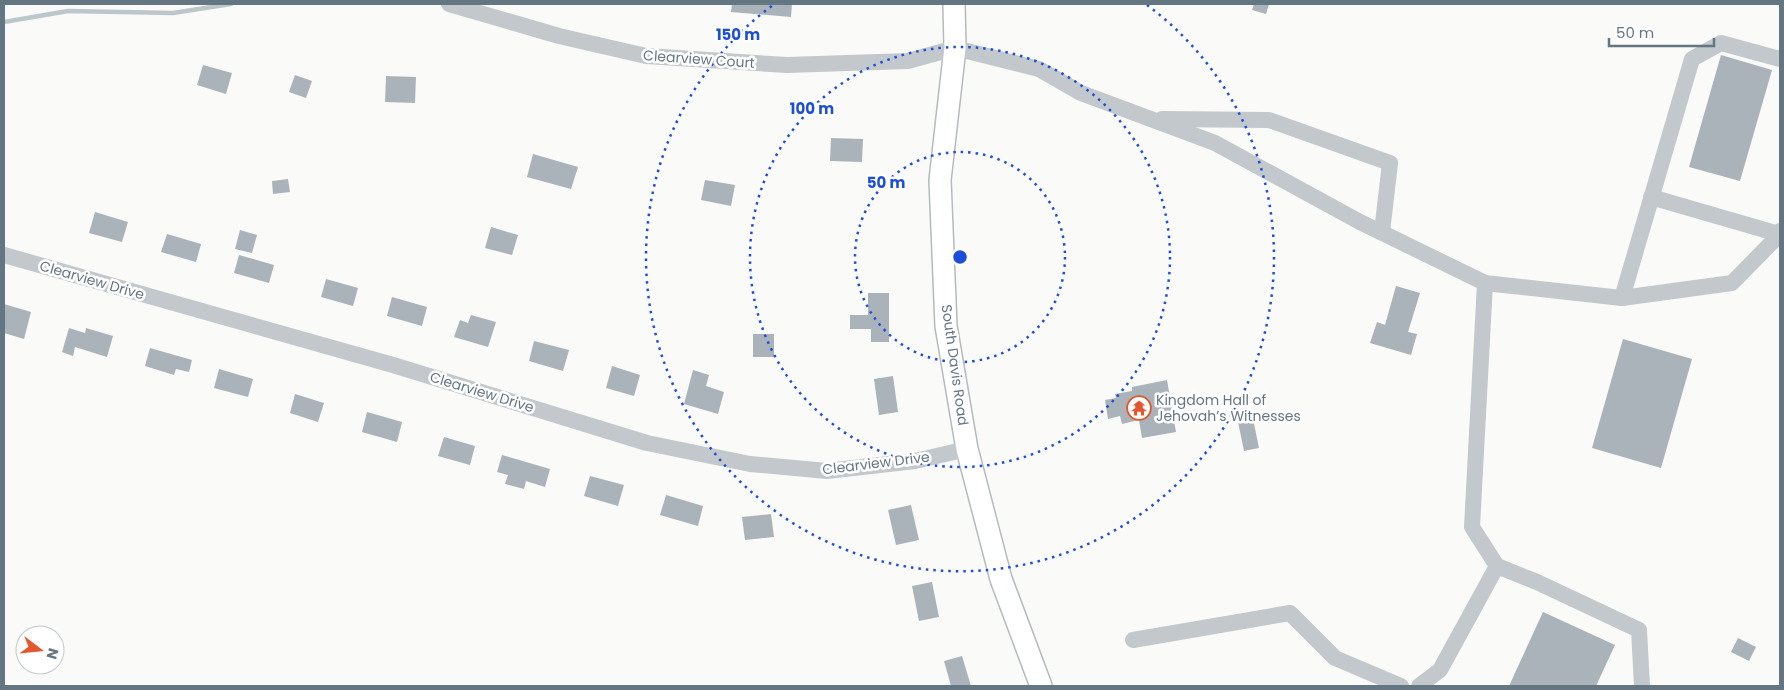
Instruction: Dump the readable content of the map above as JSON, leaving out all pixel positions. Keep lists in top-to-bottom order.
{
  "streets": {
    "main road": ["South Davis Road"],
    "street": ["Clearview Court", "Clearview Drive"]
  },
  "crossings": [
    ["Clearview Court", "South Davis Road"],
    ["Clearview Drive", "South Davis Road"]
  ],
  "places": {
    "temple": ["Kingdom Hall of Jehovah’s Witnesses"]
  },
  "scale_bar": "50 m",
  "north": "right",
  "rings": ["150 m", "100 m", "50 m"]
}
